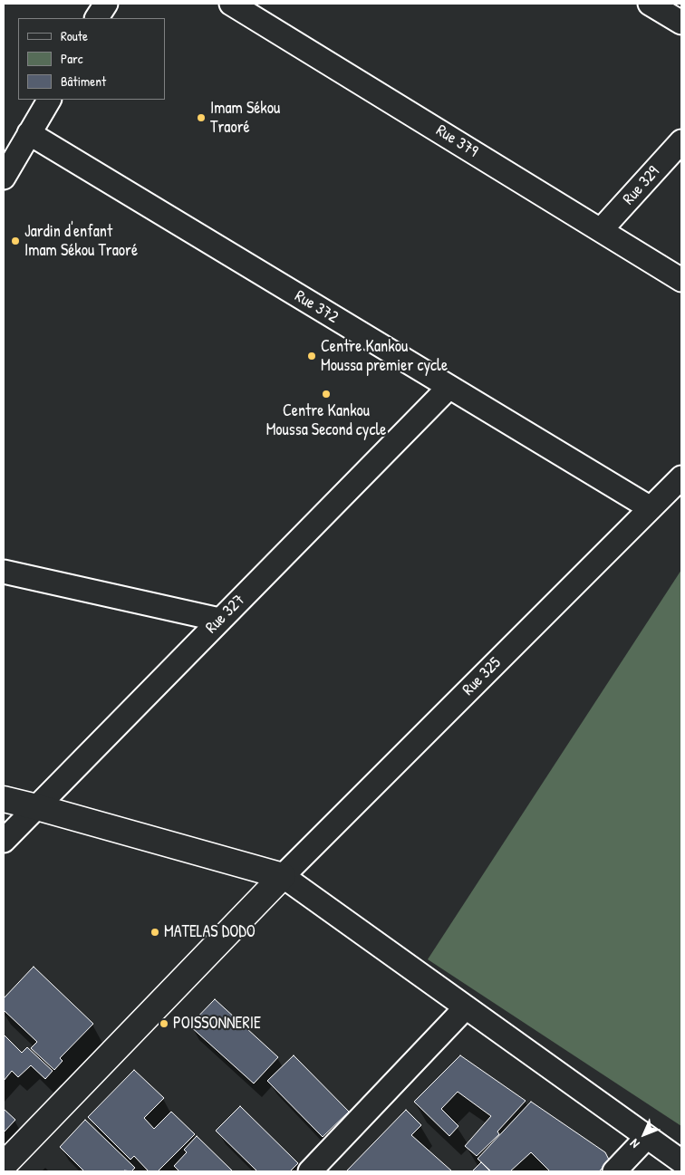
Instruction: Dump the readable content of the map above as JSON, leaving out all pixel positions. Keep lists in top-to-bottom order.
{
  "streets": {
    "street": [
      "Rue 379",
      "Rue 329",
      "Rue 372",
      "Rue 327",
      "Rue 325"
    ]
  },
  "crossings": [
    ["Rue 379", "Rue 329"],
    ["Rue 372", "Rue 327"],
    ["Rue 372", "Rue 325"]
  ],
  "places": [
    "Imam Sékou Traoré",
    "Jardin d'enfant Imam Sékou Traoré",
    "Centre Kankou Moussa premier cycle",
    "Centre Kankou Moussa Second cycle",
    "MATELAS DODO",
    "POISSONNERIE"
  ],
  "legend": ["Route", "Parc", "Bâtiment"],
  "north": "bottom left"
}
